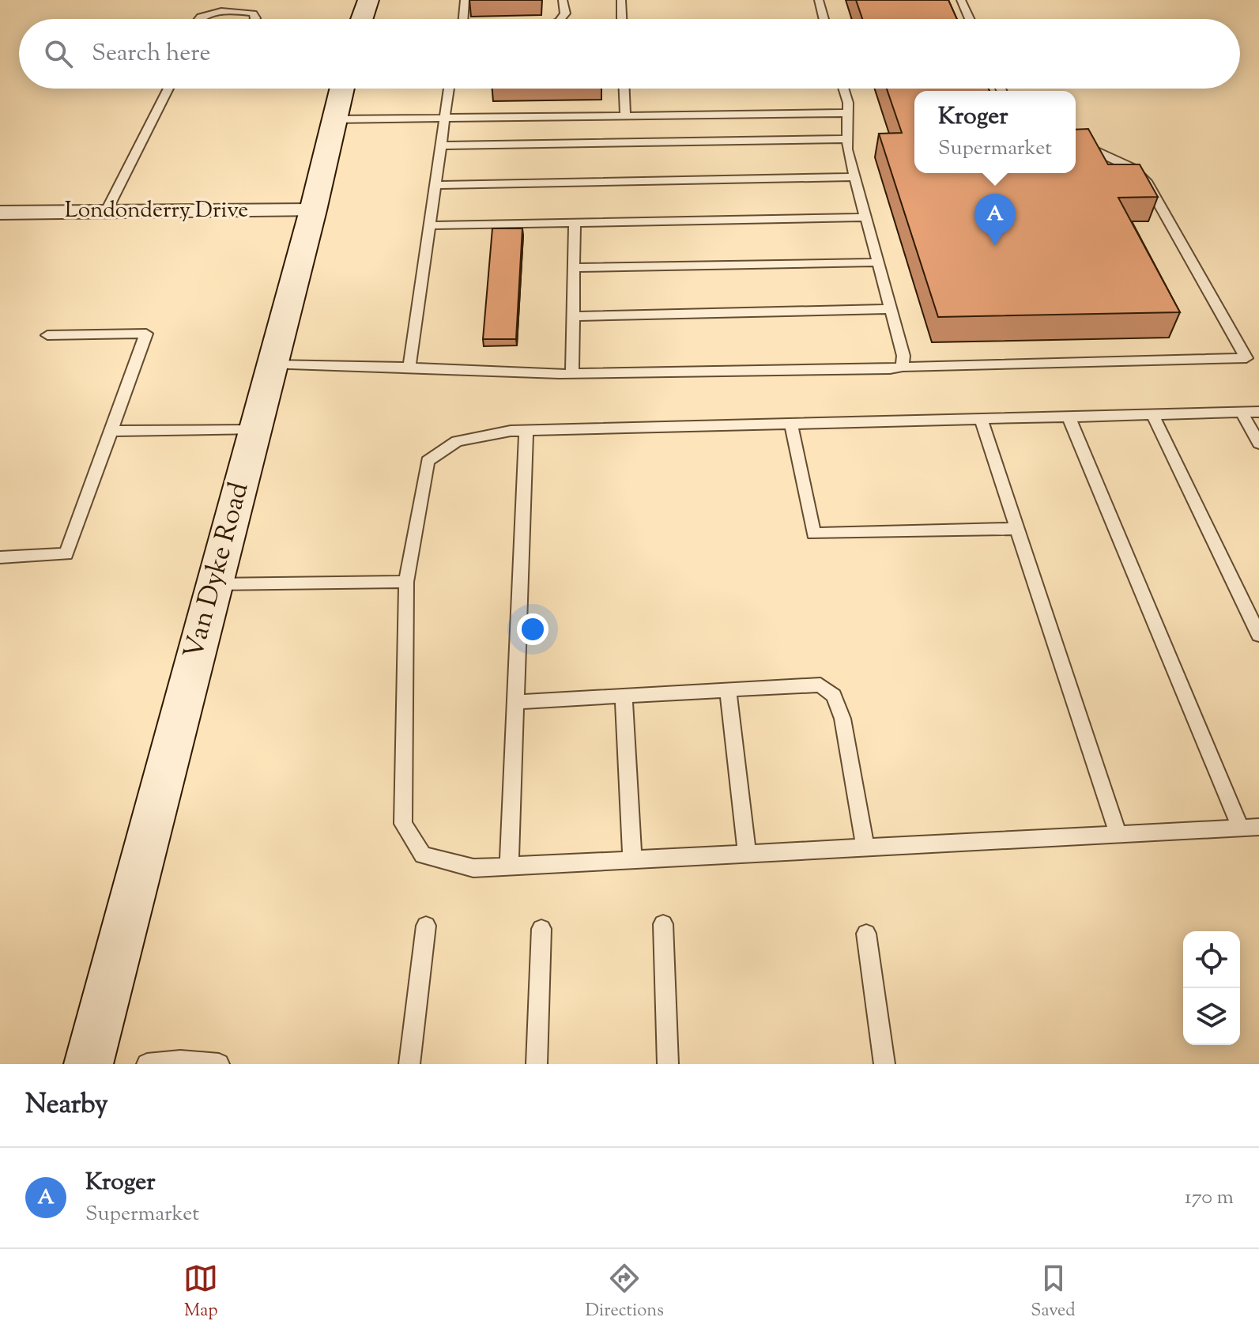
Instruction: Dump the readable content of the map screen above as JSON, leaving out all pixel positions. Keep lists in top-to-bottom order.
{
  "streets": {
    "main road": ["Van Dyke Road"],
    "street": ["Londonderry Drive"]
  },
  "crossings": [
    ["Londonderry Drive", "Van Dyke Road"]
  ],
  "page": {
    "search": "Search here",
    "popup": ["Kroger", "Supermarket"],
    "pins": "A",
    "heading": "Nearby",
    "list": [
      {
        "mark": "A",
        "name": "Kroger",
        "note": "Supermarket",
        "value": "170 m"
      }
    ],
    "nav": ["Map", "Directions", "Saved"]
  }
}
